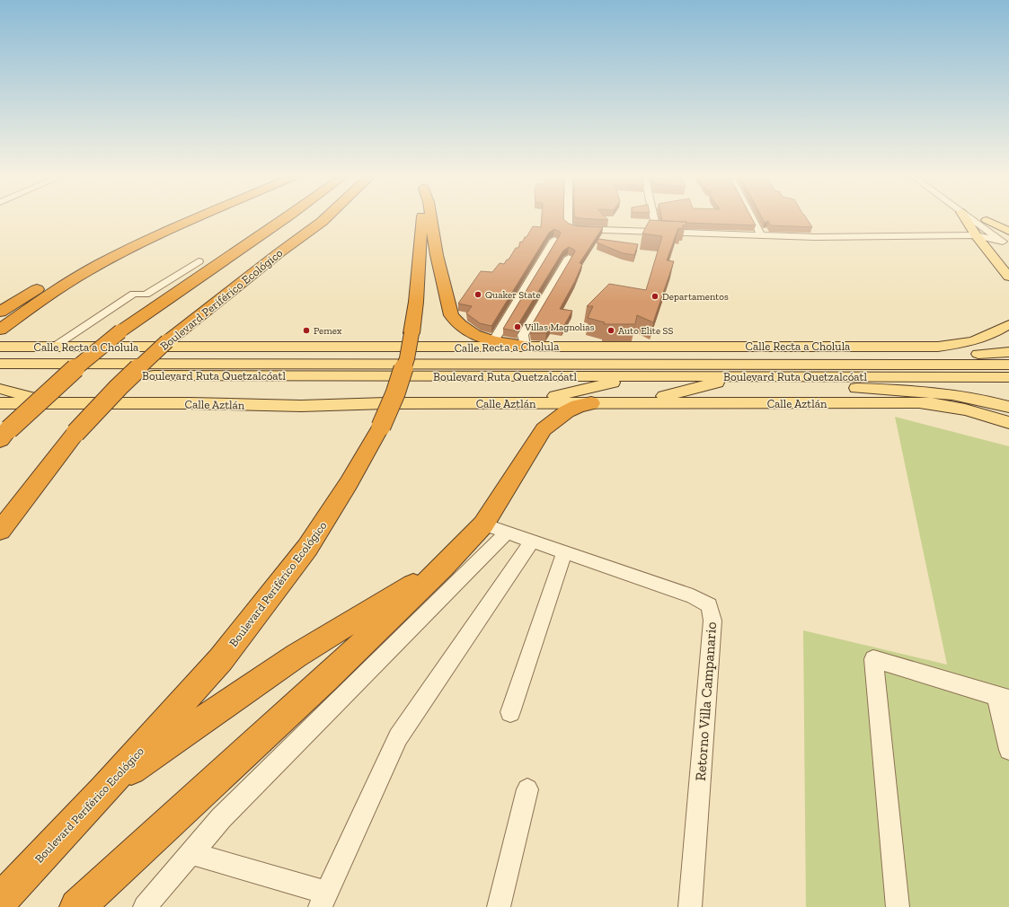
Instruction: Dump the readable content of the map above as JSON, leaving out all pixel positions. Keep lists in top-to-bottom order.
{
  "streets": {
    "highway": ["Boulevard Periférico Ecológico"],
    "main road": ["Calle Recta a Cholula", "Boulevard Ruta Quetzalcóatl", "Calle Aztlán"],
    "street": ["Retorno Villa Campanario"]
  },
  "places": [
    "Quaker State",
    "Departamentos",
    "Villas Magnolias",
    "Pemex",
    "Auto Elite SS"
  ]
}
